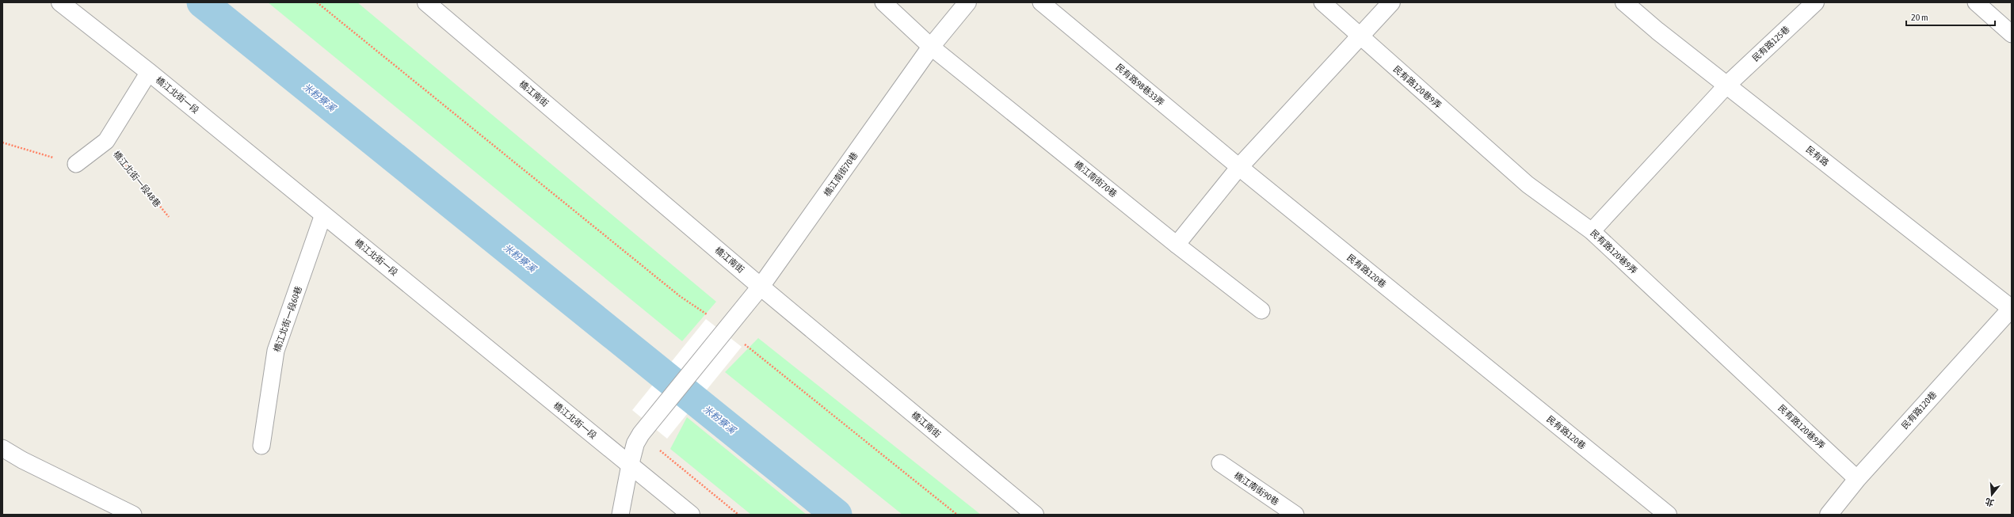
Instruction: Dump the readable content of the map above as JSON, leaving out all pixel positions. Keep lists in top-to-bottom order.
{
  "streets": {
    "street": [
      "民有路125巷",
      "橋江南街",
      "橋江北街一段",
      "民有路",
      "橋江南街70巷",
      "民有路120巷"
    ],
    "lane": [
      "民有路98巷33弄",
      "民有路120巷9弄",
      "橋江北街一段60巷",
      "橋江南街90巷"
    ],
    "path": ["橋江北街一段48巷"]
  },
  "crossings": [
    ["民有路125巷", "民有路"],
    ["民有路98巷33弄", "民有路120巷"],
    ["民有路120巷9弄", "民有路120巷"],
    ["橋江南街", "橋江南街70巷"],
    ["橋江北街一段", "橋江南街70巷"],
    ["橋江北街一段", "橋江北街一段60巷"],
    ["民有路", "民有路120巷"]
  ],
  "water": ["米粉寮溪"],
  "scale_bar": "20 m",
  "north": "bottom"
}
